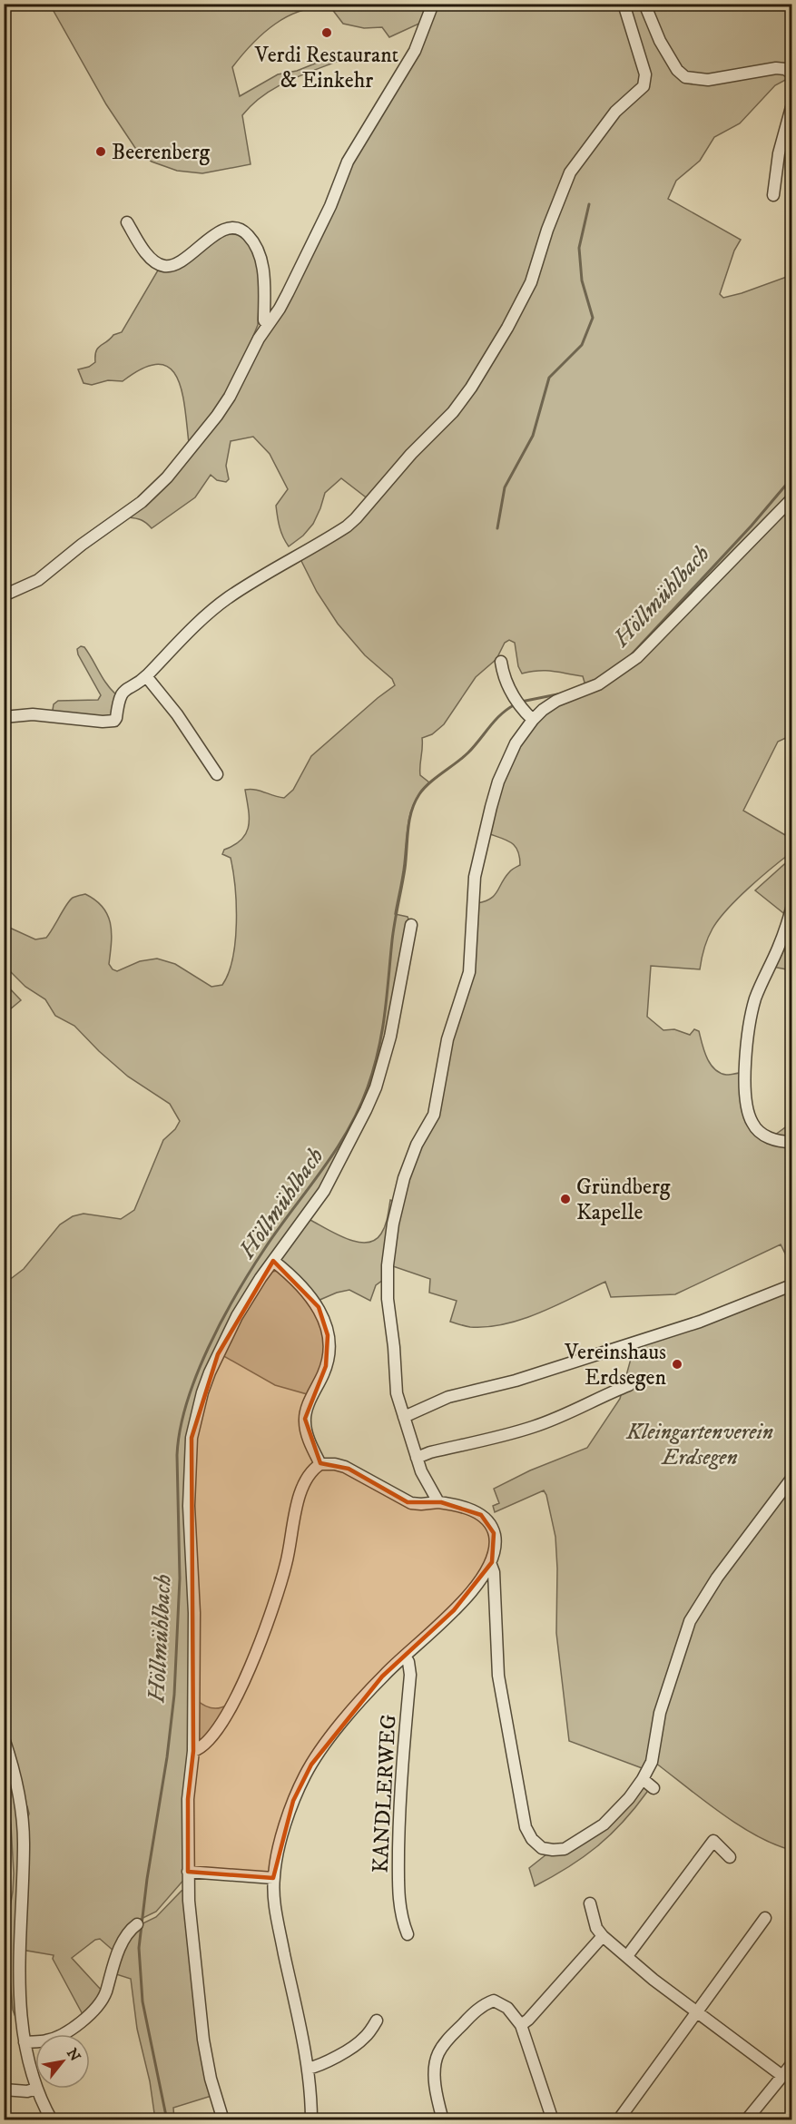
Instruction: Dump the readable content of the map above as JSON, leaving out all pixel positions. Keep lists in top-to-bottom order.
{
  "streets": {
    "street": ["KANDLERWEG"]
  },
  "water": ["Höllmühlbach"],
  "parks": ["Kleingartenverein Erdsegen"],
  "places": [
    "Verdi Restaurant & Einkehr",
    "Beerenberg",
    "Gründberg Kapelle",
    "Vereinshaus Erdsegen"
  ],
  "north": "top right"
}
